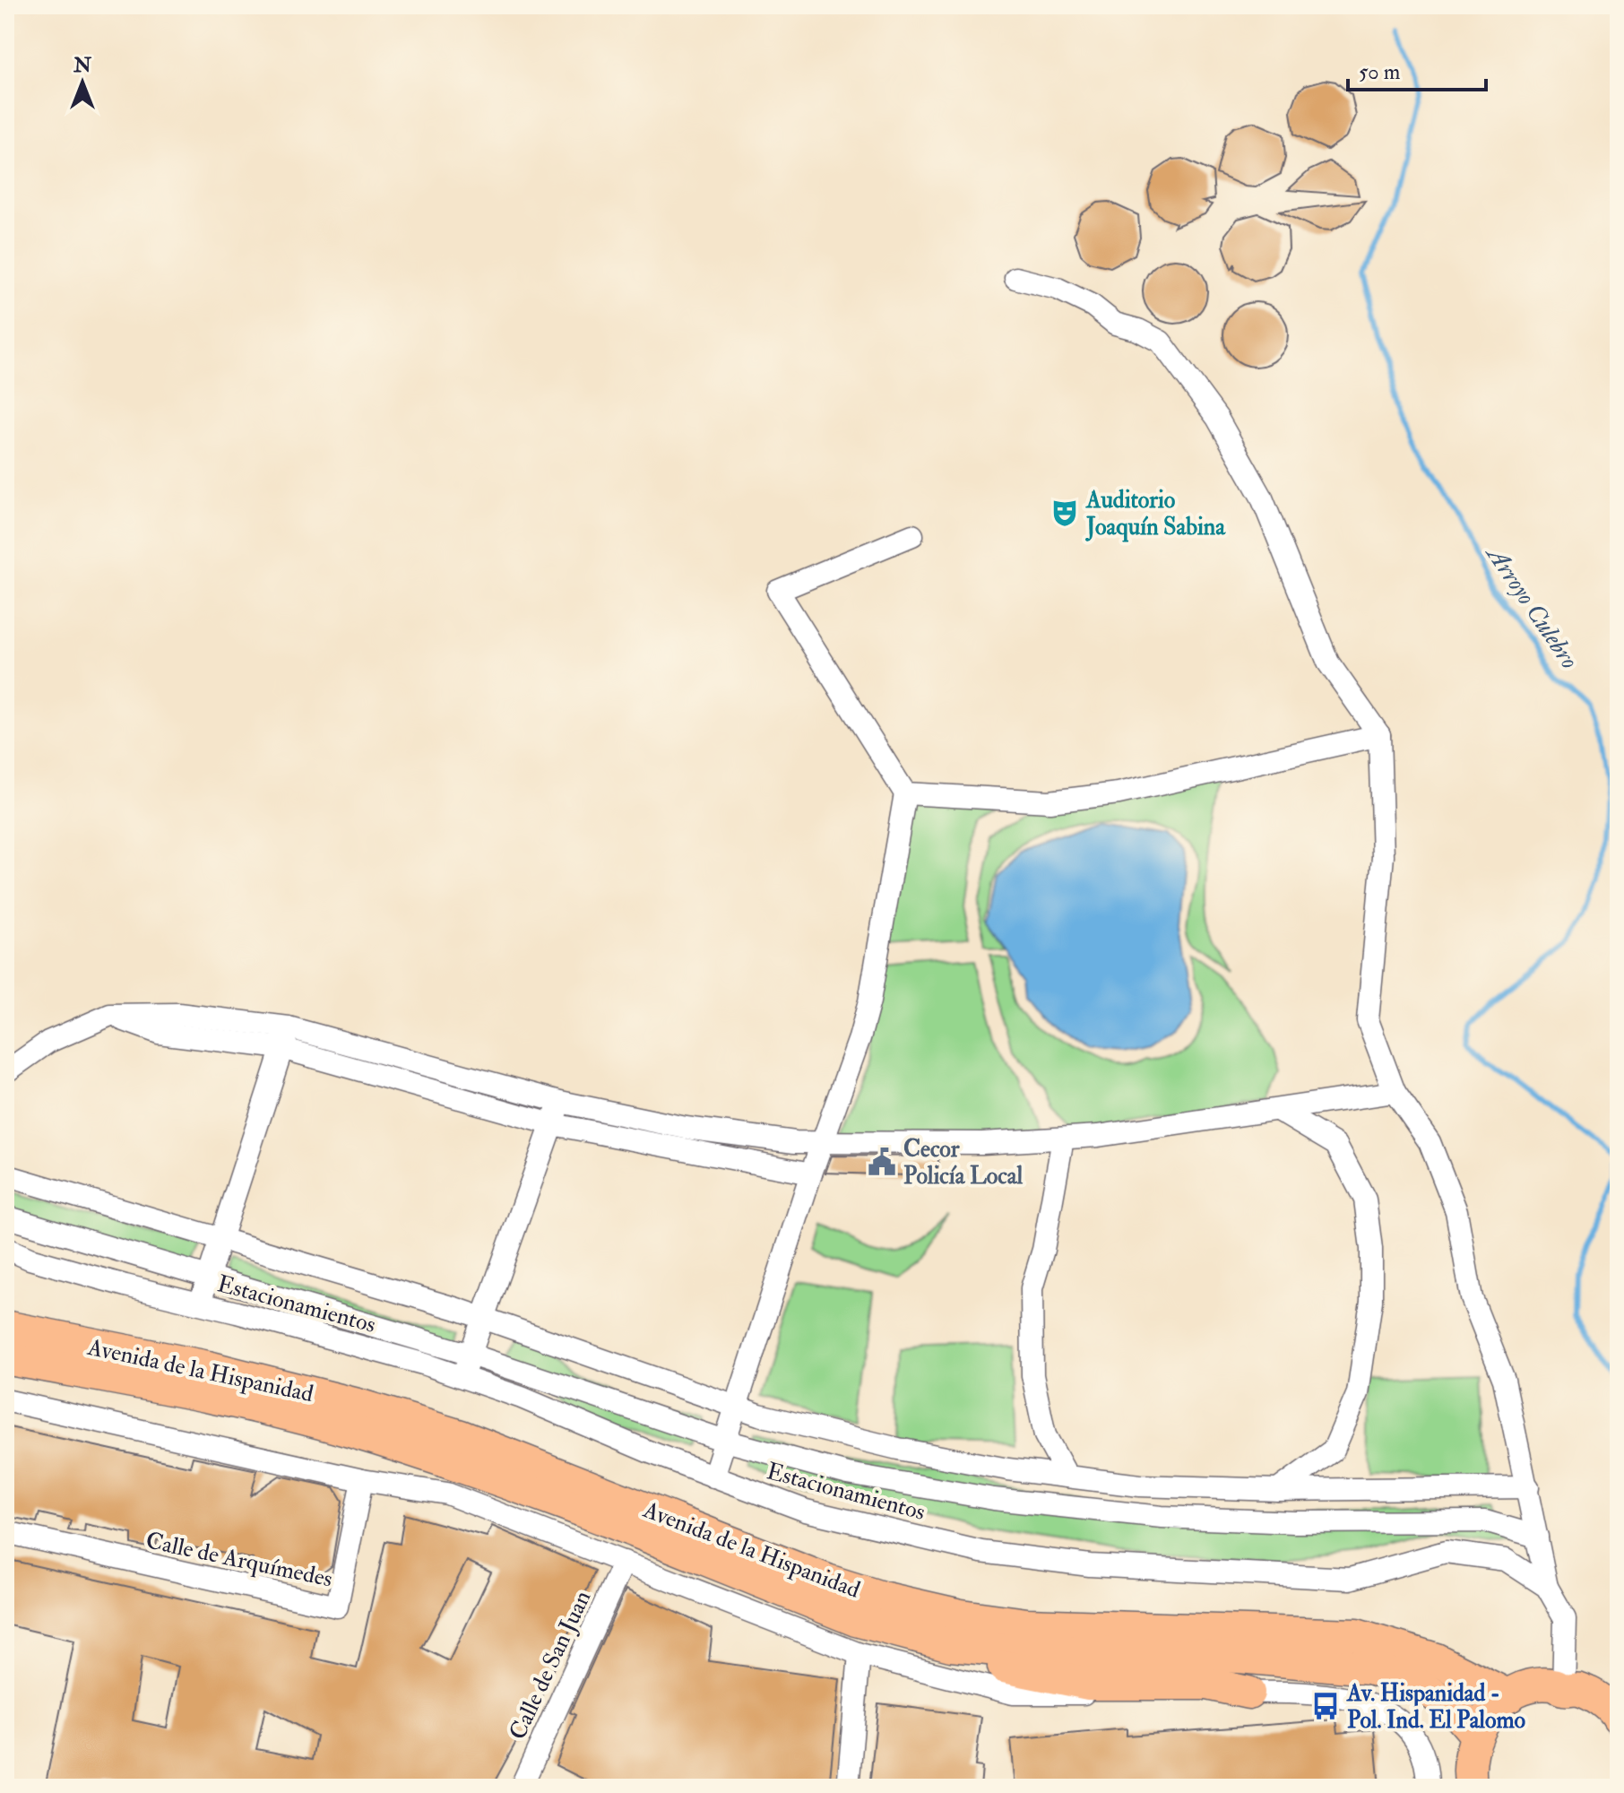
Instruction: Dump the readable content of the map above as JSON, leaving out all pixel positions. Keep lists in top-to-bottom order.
{
  "streets": {
    "main road": ["Avenida de la Hispanidad"],
    "street": ["Estacionamientos", "Calle de Arquímedes", "Calle de San Juan"]
  },
  "water": ["Arroyo Culebro"],
  "places": {
    "theatre": ["Auditorio Joaquín Sabina"],
    "public building": ["Cecor Policía Local"],
    "bus stop": ["Av. Hispanidad - Pol. Ind. El Palomo"]
  },
  "scale_bar": "50 m",
  "north": "top"
}
